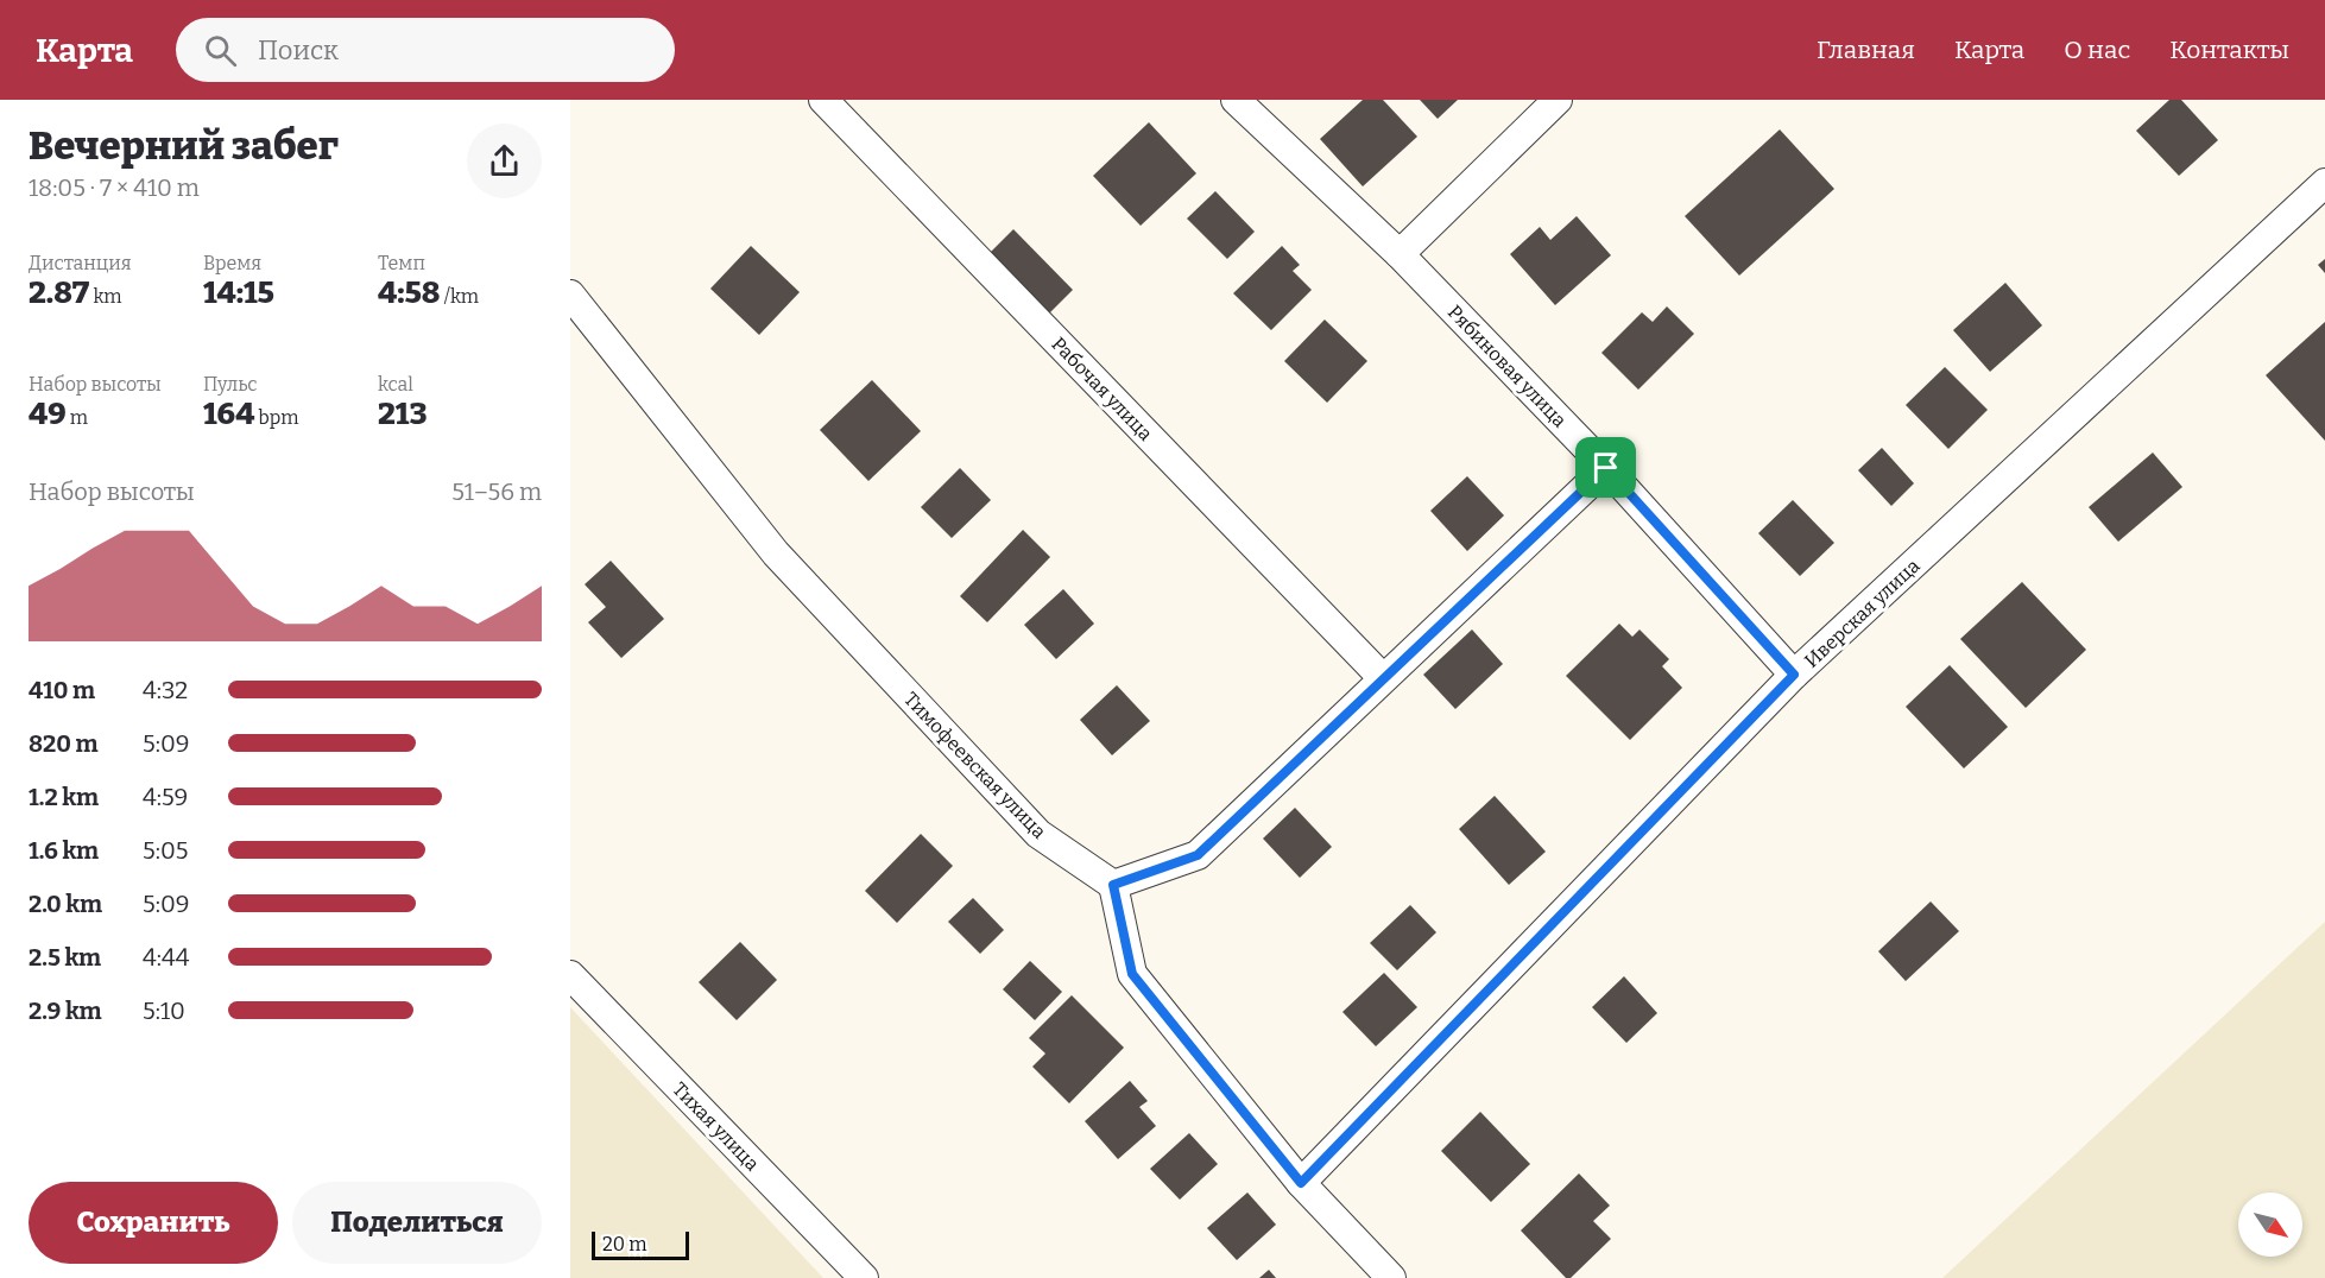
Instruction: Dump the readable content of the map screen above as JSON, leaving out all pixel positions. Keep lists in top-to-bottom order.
{
  "streets": {
    "street": [
      "Рябиновая улица",
      "Рабочая улица",
      "Иверская улица",
      "Тимофеевская улица",
      "Тихая улица"
    ]
  },
  "crossings": [
    ["Рябиновая улица", "Иверская улица"]
  ],
  "scale_bar": "20 m",
  "north": "bottom right",
  "page": {
    "header": "Карта",
    "search": "Поиск",
    "nav": [
      "Главная",
      "Карта",
      "О нас",
      "Контакты"
    ],
    "heading": ["Вечерний забег", "18:05 · 7 × 410 m"],
    "stats": [
      ["Дистанция", "2.87 km"],
      ["Время", "14:15"],
      ["Темп", "4:58 /km"],
      ["Набор высоты", "49 m"],
      ["Пульс", "164 bpm"],
      ["kcal", "213"]
    ],
    "chart": ["Набор высоты", "51–56 m"],
    "list": [
      {
        "name": "410 m",
        "note": "4:32"
      },
      {
        "name": "820 m",
        "note": "5:09"
      },
      {
        "name": "1.2 km",
        "note": "4:59"
      },
      {
        "name": "1.6 km",
        "note": "5:05"
      },
      {
        "name": "2.0 km",
        "note": "5:09"
      },
      {
        "name": "2.5 km",
        "note": "4:44"
      },
      {
        "name": "2.9 km",
        "note": "5:10"
      }
    ],
    "buttons": ["Сохранить", "Поделиться"],
    "scale": "20 m"
  }
}
